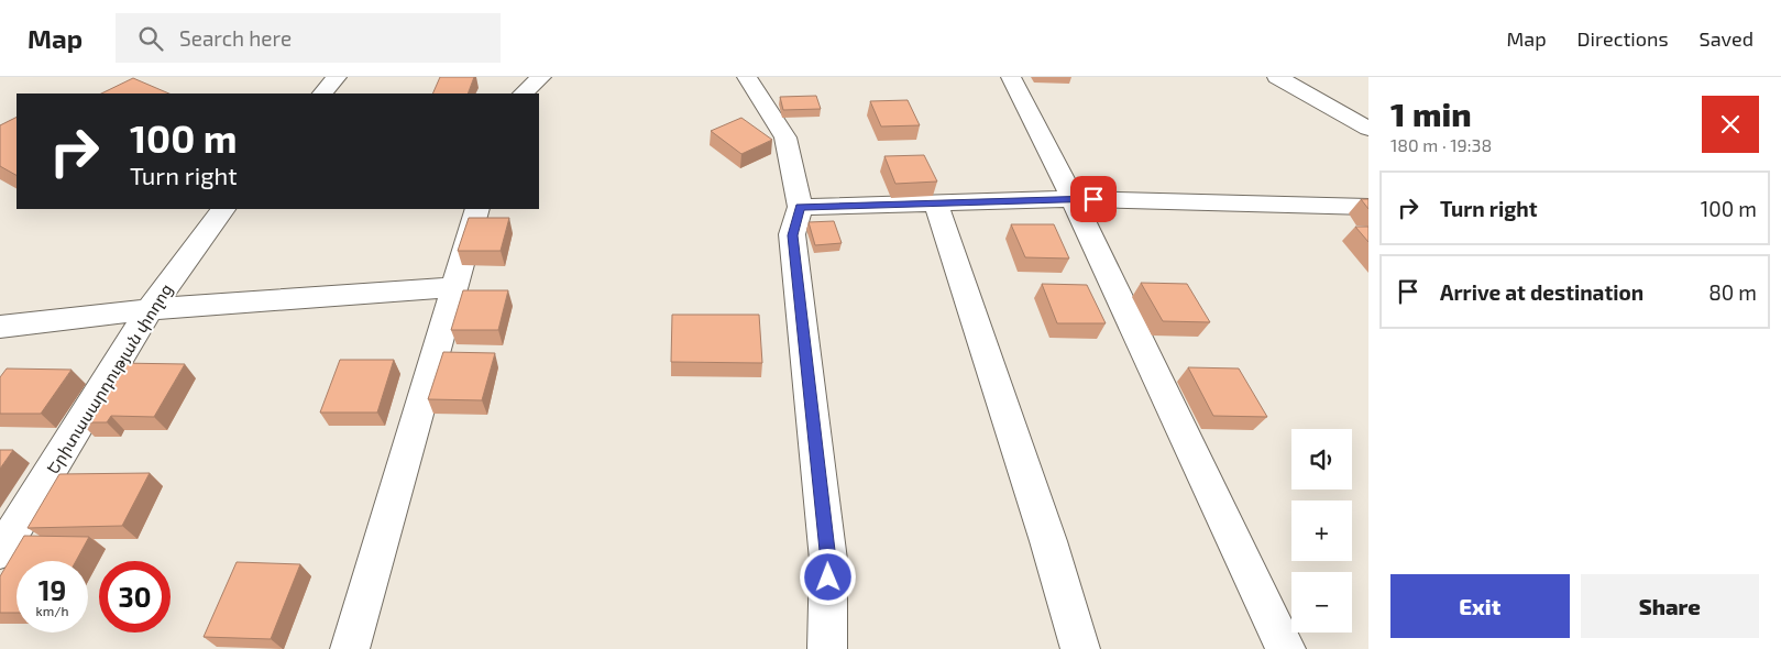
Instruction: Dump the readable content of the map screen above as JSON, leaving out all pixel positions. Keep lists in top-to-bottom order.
{
  "streets": {
    "street": ["Երիտասարդության փողոց"]
  },
  "page": {
    "header": "Map",
    "search": "Search here",
    "nav": ["Map", "Directions", "Saved"],
    "heading": ["1 min", "180 m · 19:38"],
    "turn": ["100 m", "Turn right"],
    "list": [
      {
        "name": "Turn right",
        "value": "100 m"
      },
      {
        "name": "Arrive at destination",
        "value": "80 m"
      }
    ],
    "map_buttons": ["+", "−"],
    "speed": "19 km/h",
    "limit": "30",
    "buttons": ["Exit", "Share"]
  }
}
